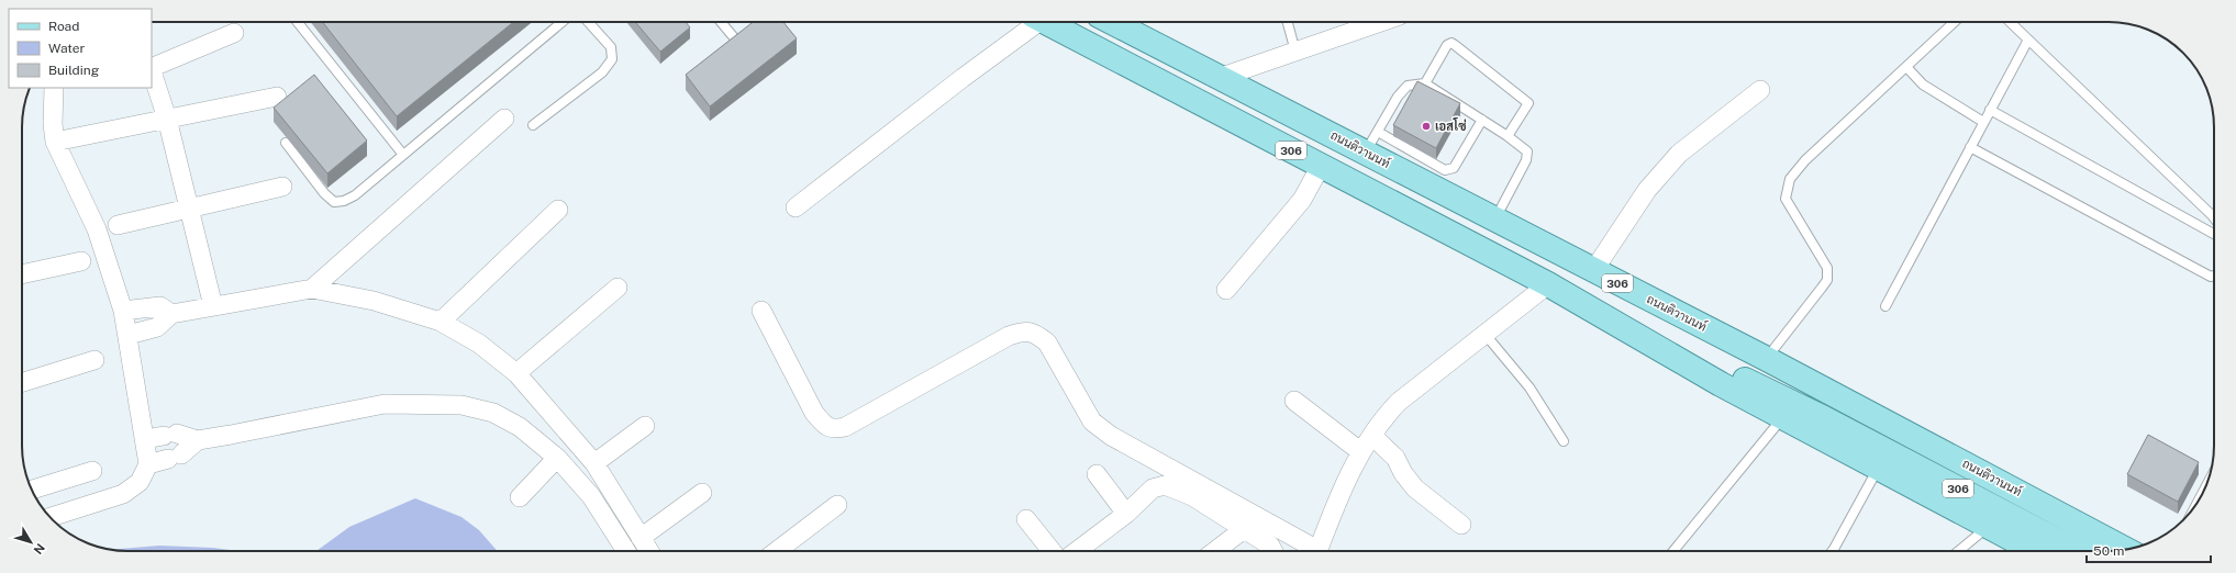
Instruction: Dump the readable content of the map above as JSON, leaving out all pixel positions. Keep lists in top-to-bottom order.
{
  "streets": {
    "main road": ["ถนนติวานนท์", "306"]
  },
  "places": ["เอสโซ่"],
  "legend": ["Road", "Water", "Building"],
  "scale_bar": "50 m",
  "north": "bottom right"
}
